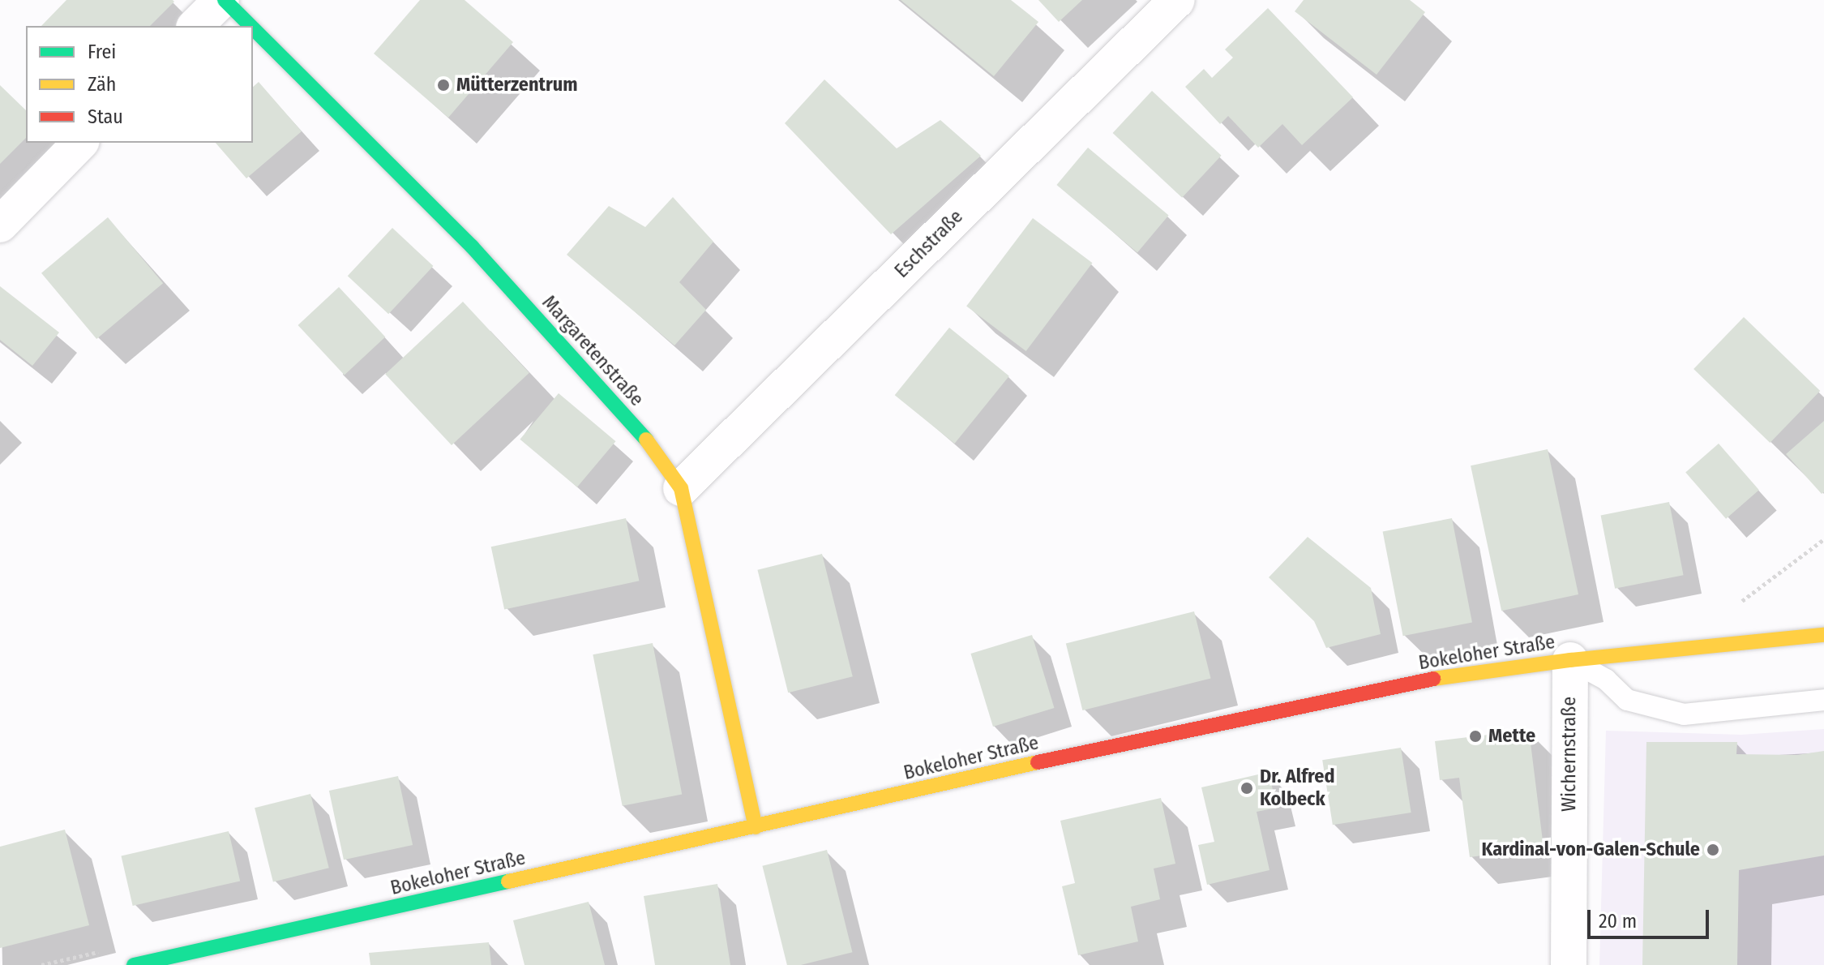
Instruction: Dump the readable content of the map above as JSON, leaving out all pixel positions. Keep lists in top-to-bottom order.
{
  "streets": {
    "street": [
      "Eschstraße",
      "Margaretenstraße",
      "Bokeloher Straße",
      "Wichernstraße"
    ]
  },
  "crossings": [
    ["Eschstraße", "Margaretenstraße"],
    ["Margaretenstraße", "Bokeloher Straße"],
    ["Bokeloher Straße", "Wichernstraße"]
  ],
  "places": [
    "Mütterzentrum",
    "Mette",
    "Dr. Alfred Kolbeck",
    "Kardinal-von-Galen-Schule"
  ],
  "legend": ["Frei", "Zäh", "Stau"],
  "scale_bar": "20 m"
}
